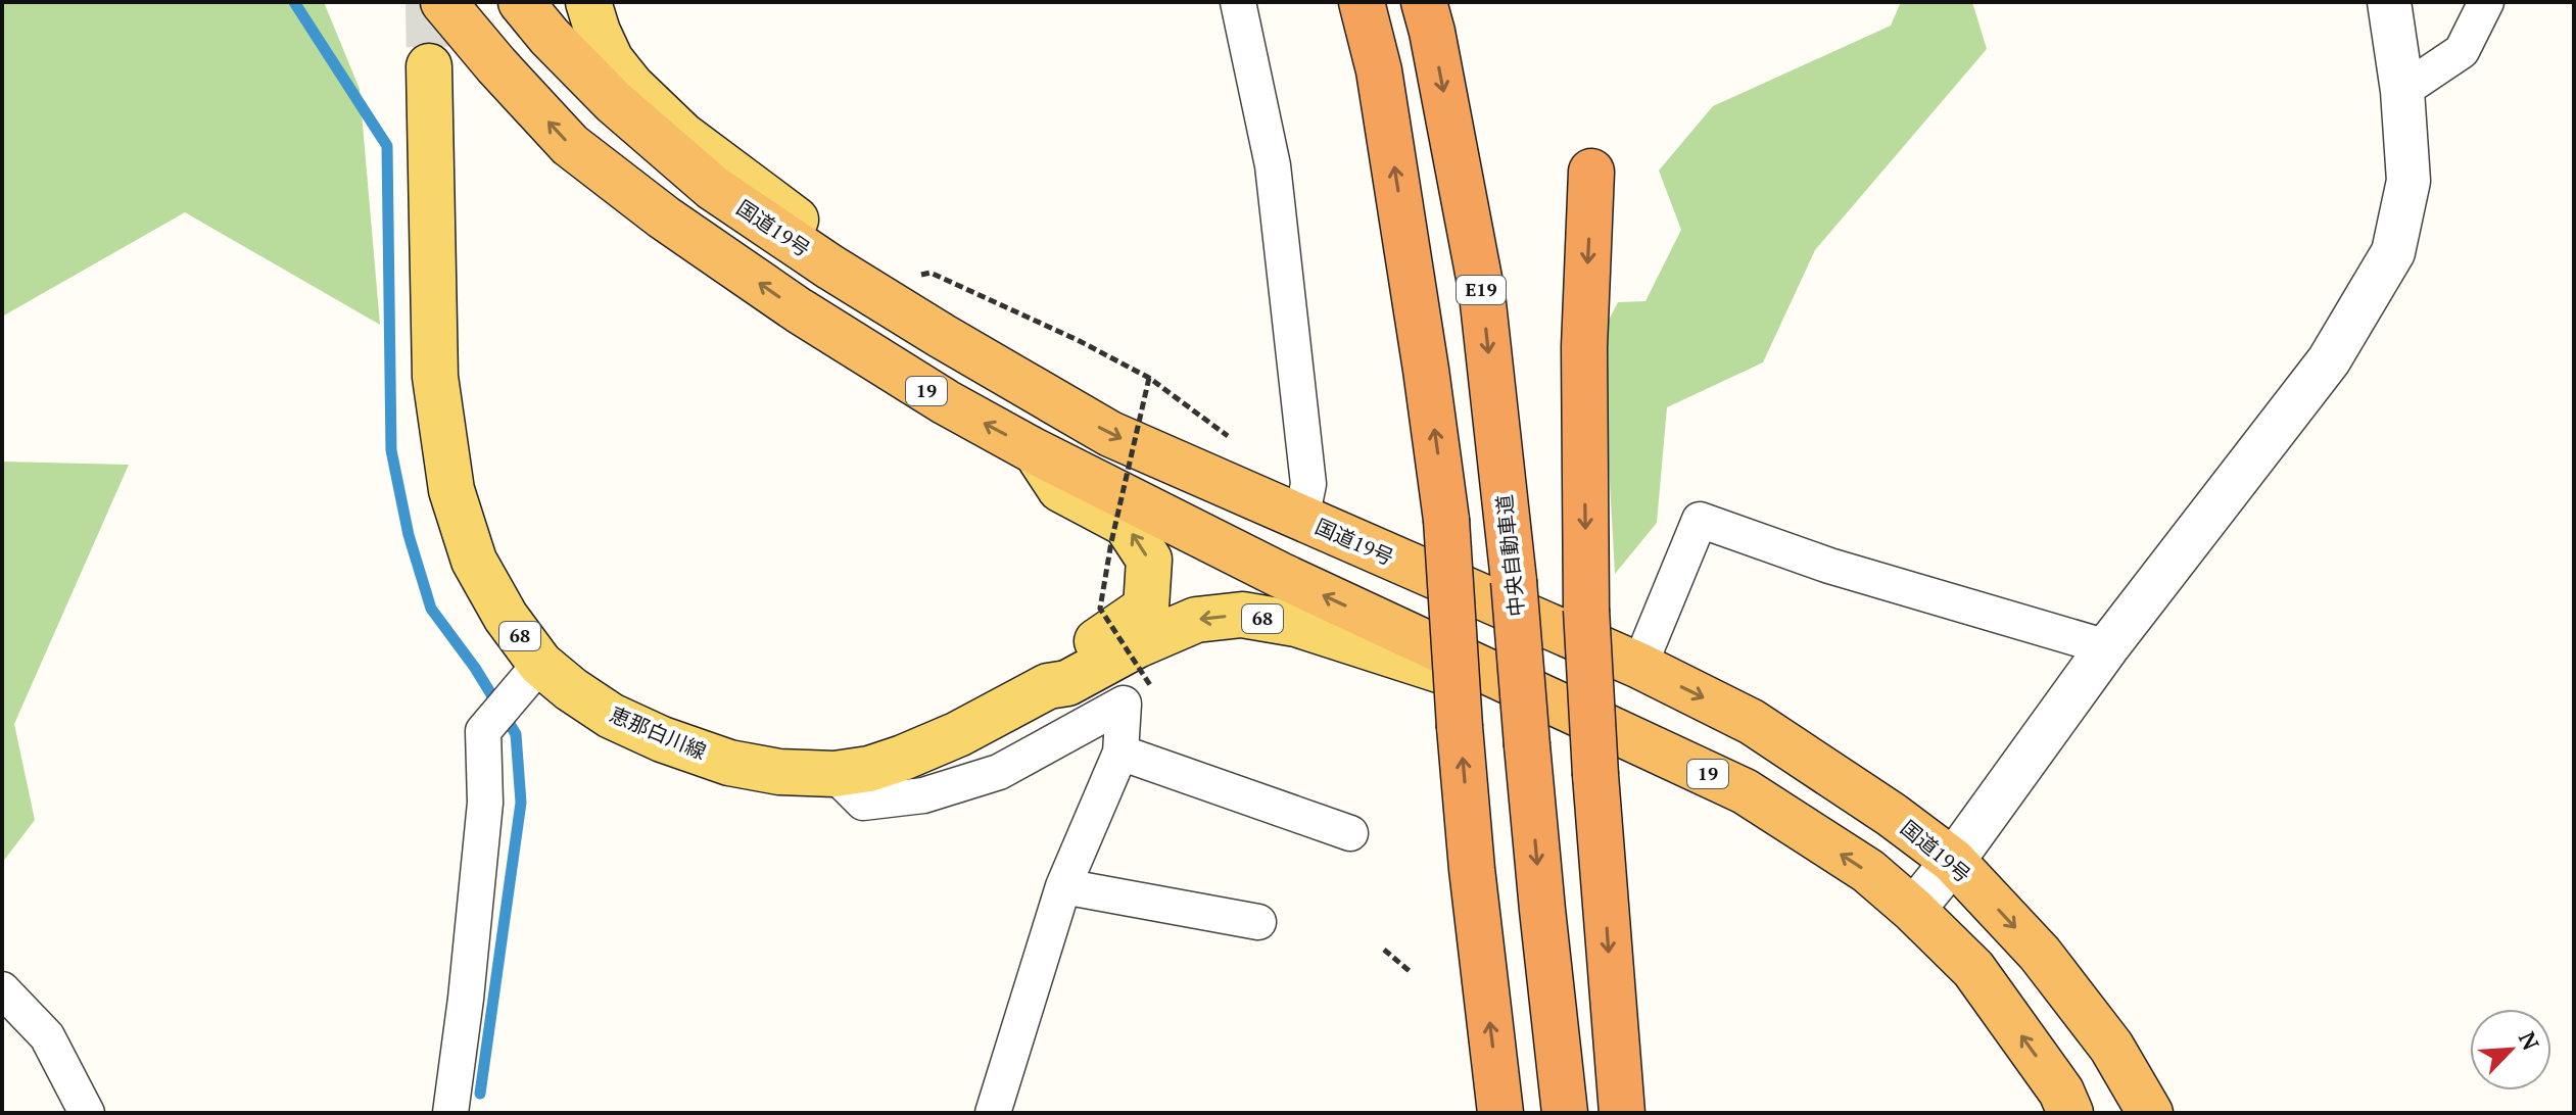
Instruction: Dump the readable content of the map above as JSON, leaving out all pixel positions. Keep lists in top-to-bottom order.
{
  "streets": {
    "highway": [
      "国道19号",
      "E19",
      "19",
      "中央自動車道"
    ],
    "main road": ["68", "恵那白川線"]
  },
  "crossings": [
    ["19", "68"],
    ["68", "恵那白川線"]
  ],
  "north": "top right"
}
